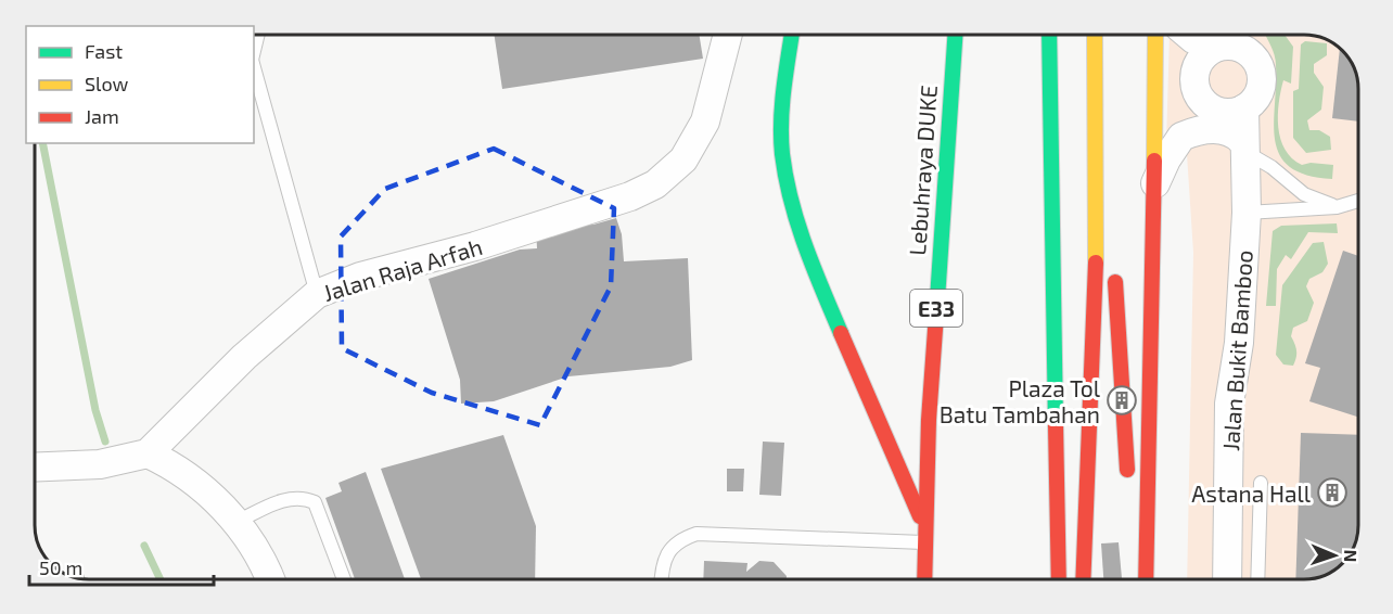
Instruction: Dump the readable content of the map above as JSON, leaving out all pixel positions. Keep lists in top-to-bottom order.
{
  "streets": {
    "highway": ["Lebuhraya DUKE", "E33"],
    "street": ["Jalan Raja Arfah", "Jalan Bukit Bamboo"]
  },
  "places": {
    "building": ["Plaza Tol Batu Tambahan", "Astana Hall"]
  },
  "legend": ["Fast", "Slow", "Jam"],
  "scale_bar": "50 m",
  "north": "right"
}
